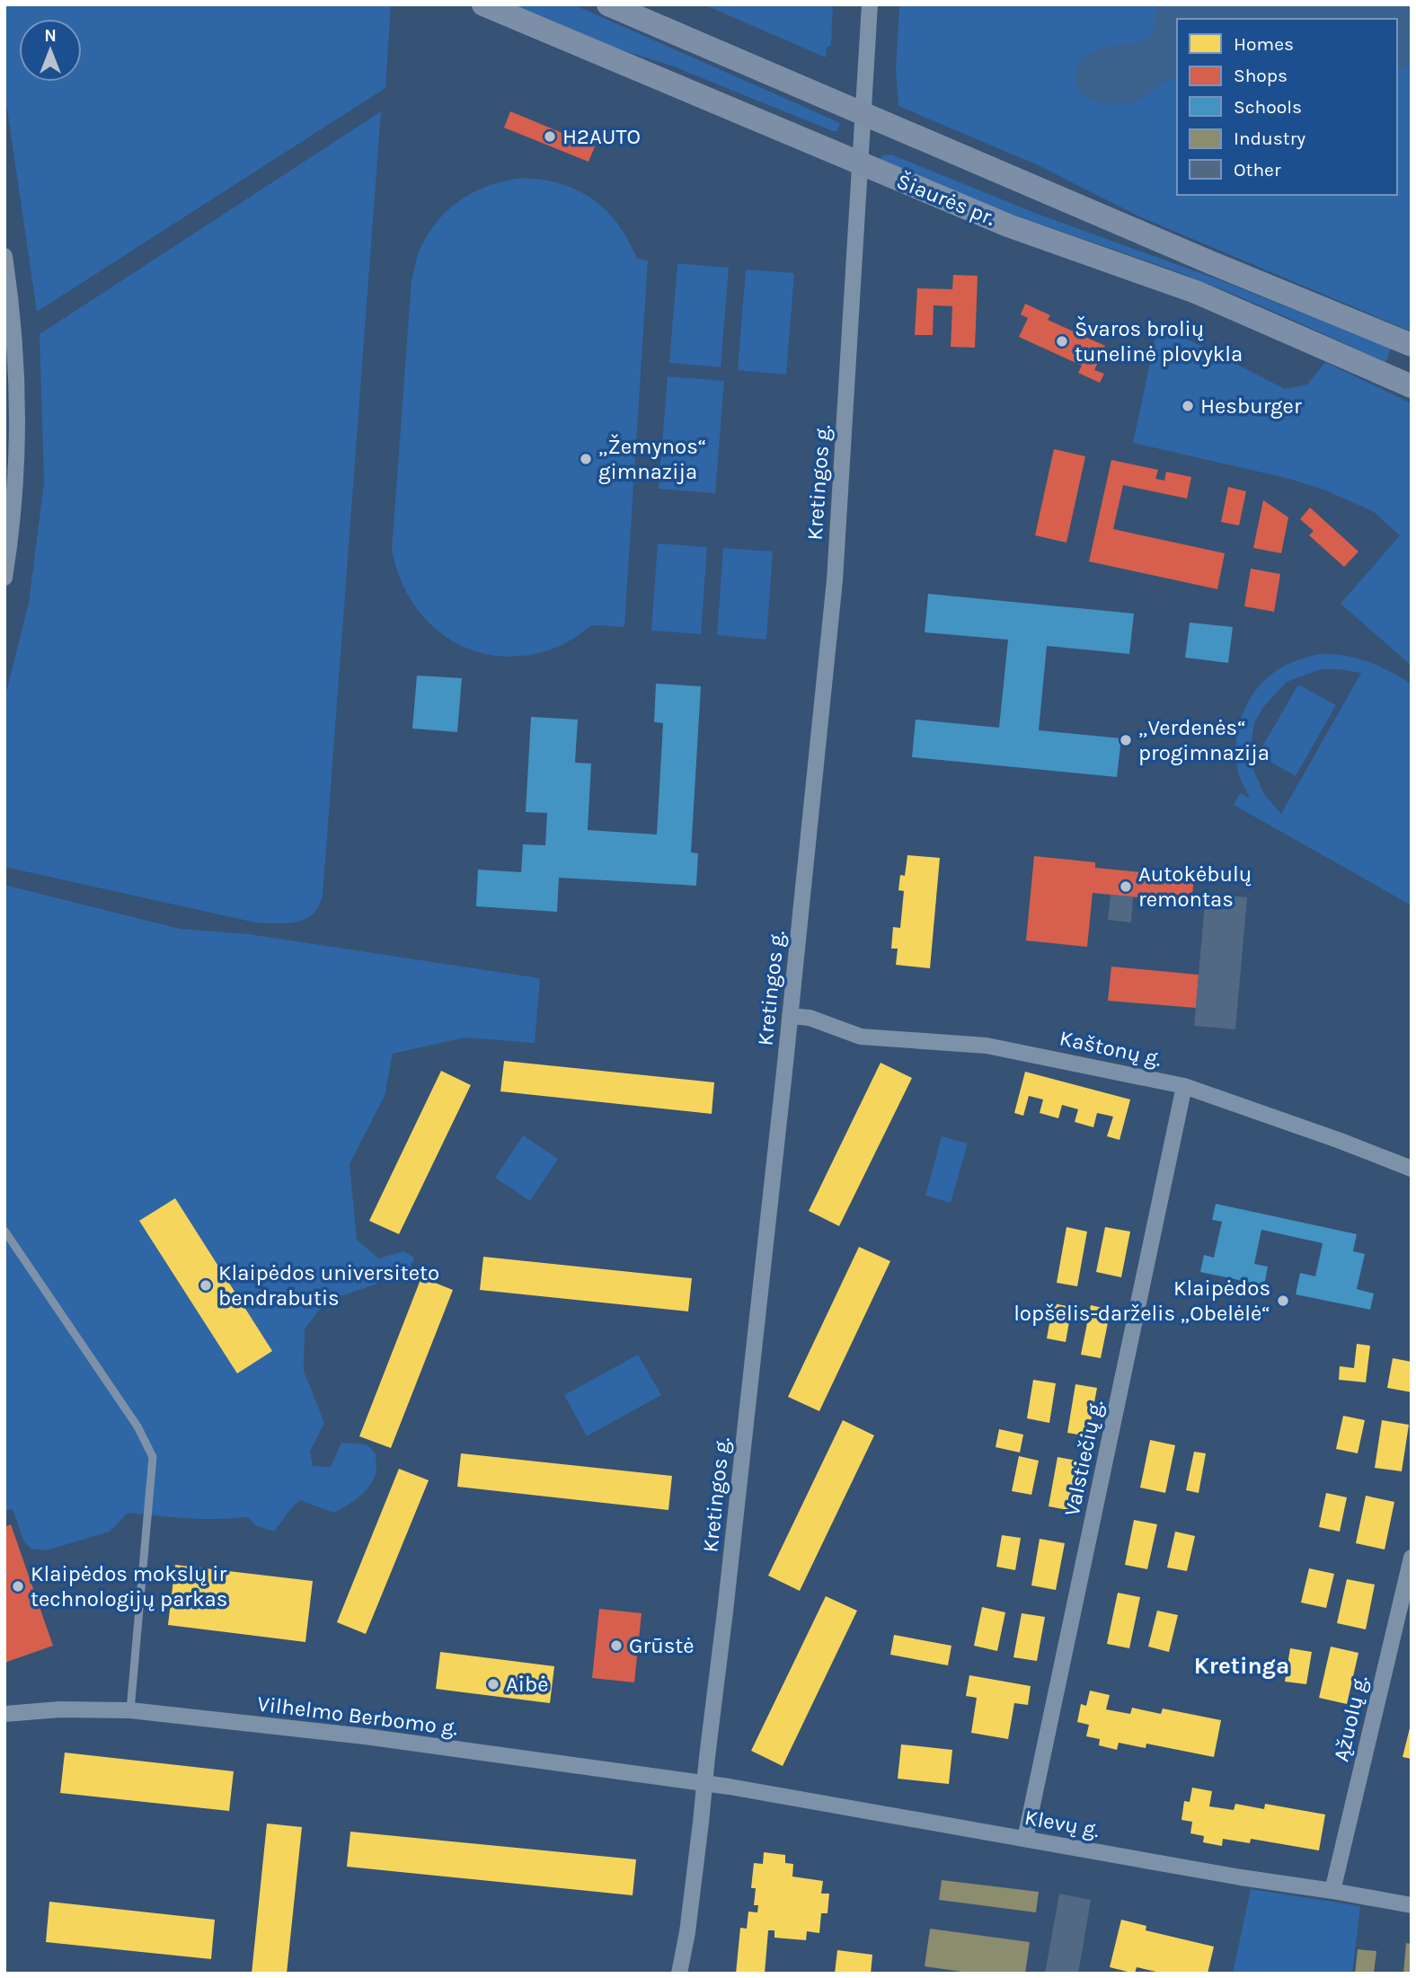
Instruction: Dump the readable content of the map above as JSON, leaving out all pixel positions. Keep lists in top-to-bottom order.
{
  "streets": {
    "main road": ["Šiaurės pr."],
    "street": [
      "Kretingos g.",
      "Kaštonų g.",
      "Valstiečių g.",
      "Vilhelmo Berbomo g.",
      "Ąžuolų g.",
      "Klevų g."
    ]
  },
  "crossings": [
    ["Šiaurės pr.", "Kretingos g."],
    ["Kretingos g.", "Kaštonų g."],
    ["Kretingos g.", "Vilhelmo Berbomo g."],
    ["Kretingos g.", "Klevų g."],
    ["Kaštonų g.", "Valstiečių g."],
    ["Valstiečių g.", "Klevų g."],
    ["Vilhelmo Berbomo g.", "Klevų g."],
    ["Ąžuolų g.", "Klevų g."]
  ],
  "districts": ["Kretinga"],
  "places": [
    "H2AUTO",
    "Švaros brolių tunelinė plovykla",
    "Hesburger",
    "„Žemynos“ gimnazija",
    "„Verdenės“ progimnazija",
    "Autokėbulų remontas",
    "Klaipėdos universiteto bendrabutis",
    "Klaipėdos lopšelis-darželis „Obelėlė“",
    "Klaipėdos mokslų ir technologijų parkas",
    "Grūstė",
    "Aibė"
  ],
  "legend": [
    "Homes",
    "Shops",
    "Schools",
    "Industry",
    "Other"
  ],
  "north": "top"
}
